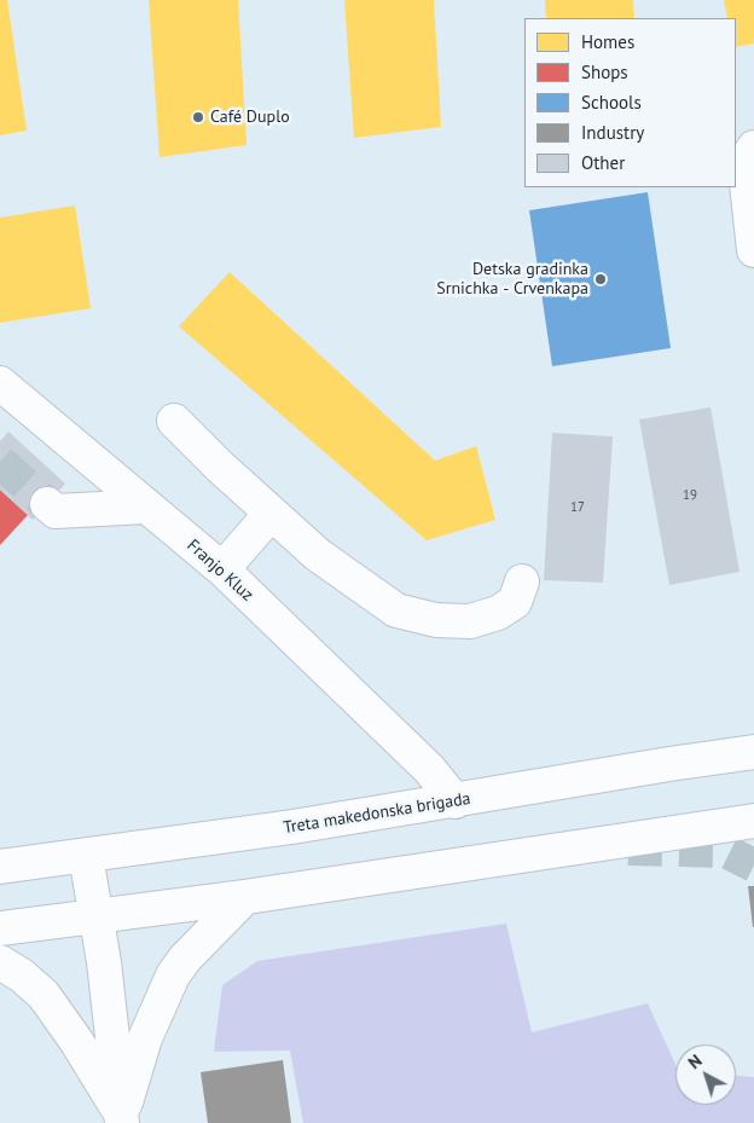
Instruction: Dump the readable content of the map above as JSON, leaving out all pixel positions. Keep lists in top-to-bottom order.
{
  "streets": {
    "street": ["Franjo Kluz", "Treta makedonska brigada"]
  },
  "crossings": [
    ["Franjo Kluz", "Treta makedonska brigada"]
  ],
  "places": ["Café Duplo", "Detska gradinka Srnichka - Crvenkapa"],
  "house_numbers": ["19", "17"],
  "legend": [
    "Homes",
    "Shops",
    "Schools",
    "Industry",
    "Other"
  ],
  "north": "top left"
}
